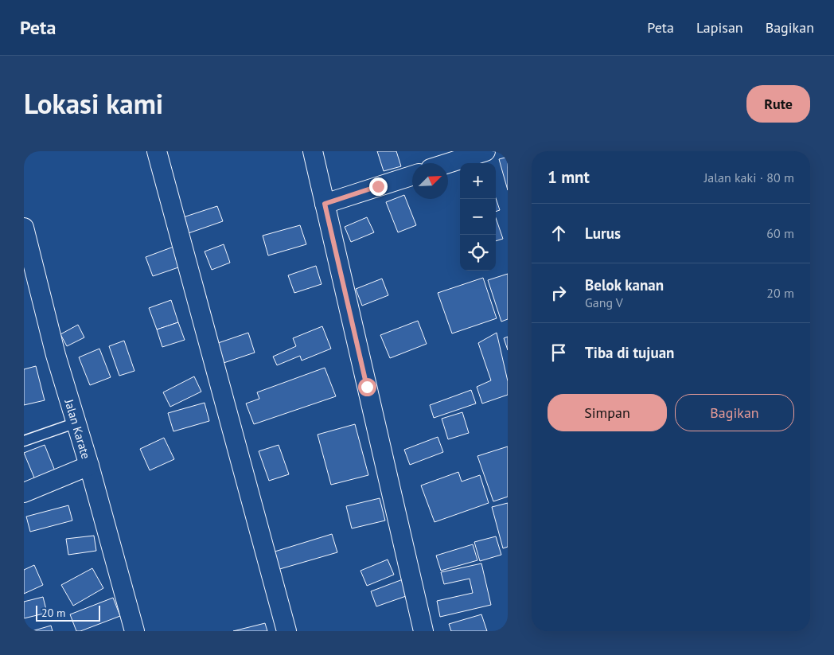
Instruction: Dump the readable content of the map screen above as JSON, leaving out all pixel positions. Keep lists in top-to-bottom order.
{
  "streets": {
    "street": ["Jalan Karate"]
  },
  "scale_bar": "20 m",
  "north": "top right",
  "page": {
    "header": "Peta",
    "nav": ["Peta", "Lapisan", "Bagikan"],
    "title": "Lokasi kami",
    "buttons": [
      "Rute",
      ["Simpan", "Bagikan"]
    ],
    "heading": ["1 mnt", "Jalan kaki · 80 m"],
    "map_buttons": ["+", "−"],
    "list": [
      ["Lurus", "60 m"],
      ["Belok kanan", "Gang V", "20 m"],
      "Tiba di tujuan"
    ],
    "scale": "20 m"
  }
}
